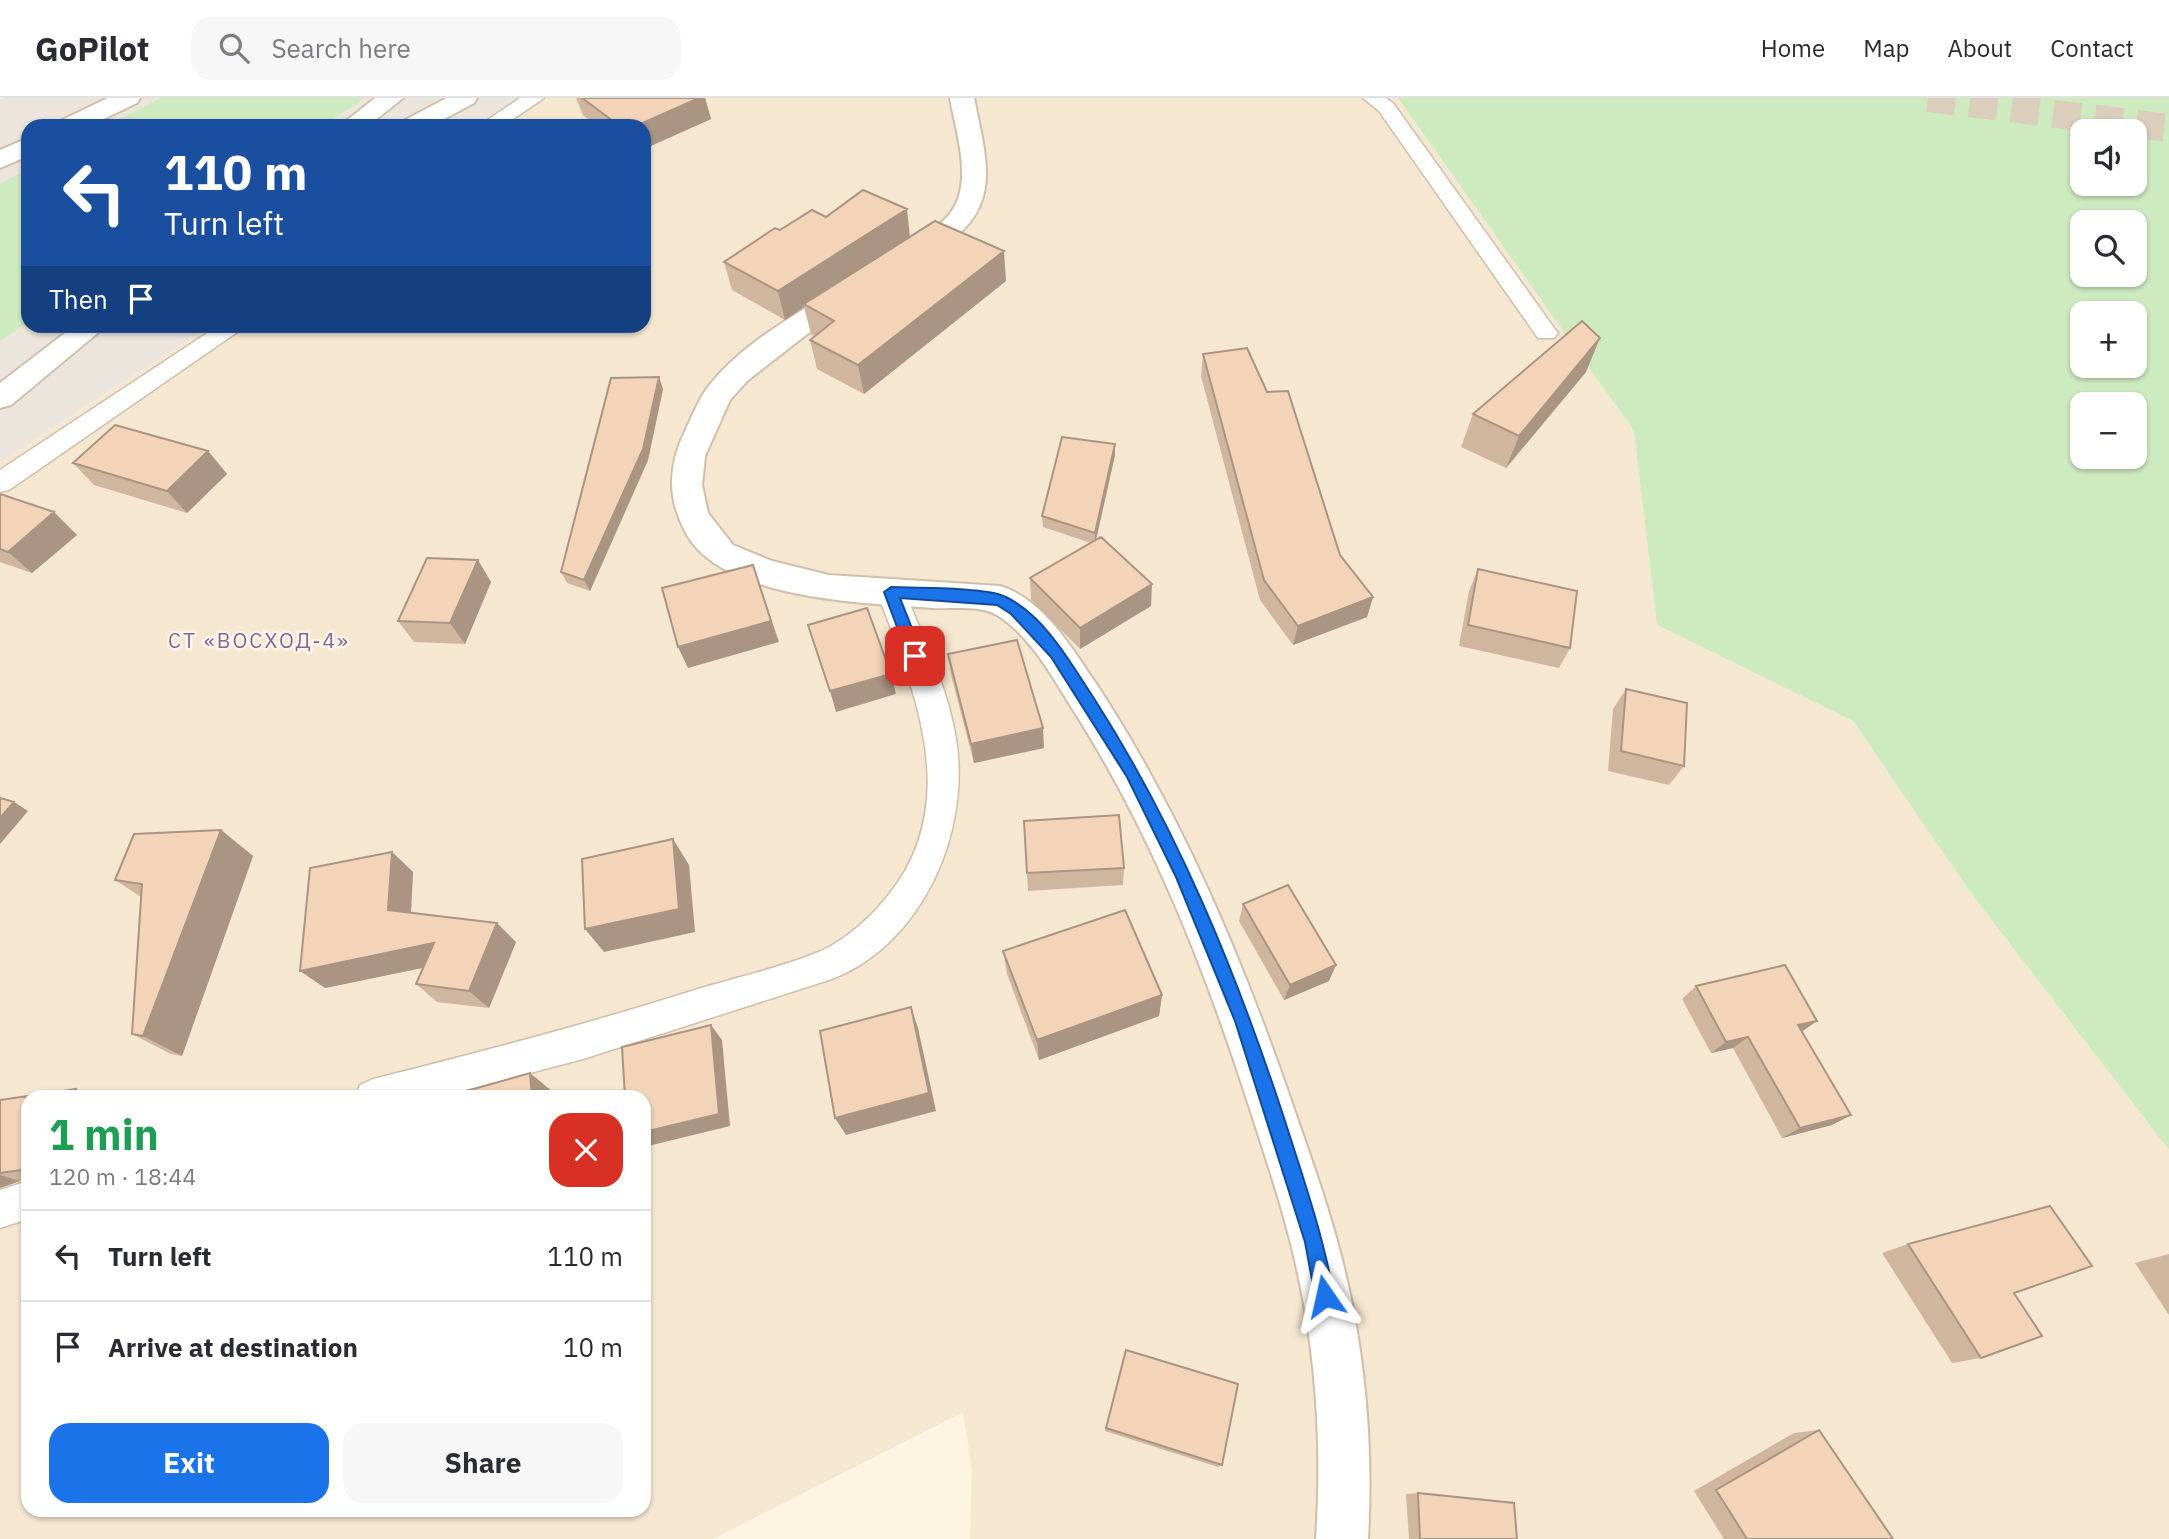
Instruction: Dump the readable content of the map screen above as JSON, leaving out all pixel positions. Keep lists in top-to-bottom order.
{
  "districts": ["СТ «ВОСХОД-4»"],
  "page": {
    "header": "GoPilot",
    "search": "Search here",
    "nav": [
      "Home",
      "Map",
      "About",
      "Contact"
    ],
    "map_buttons": ["+", "−"],
    "turn": ["110 m", "Turn left"],
    "then": "Then",
    "heading": ["1 min", "120 m · 18:44"],
    "list": [
      {
        "name": "Turn left",
        "value": "110 m"
      },
      {
        "name": "Arrive at destination",
        "value": "10 m"
      }
    ],
    "buttons": ["Exit", "Share"]
  }
}
